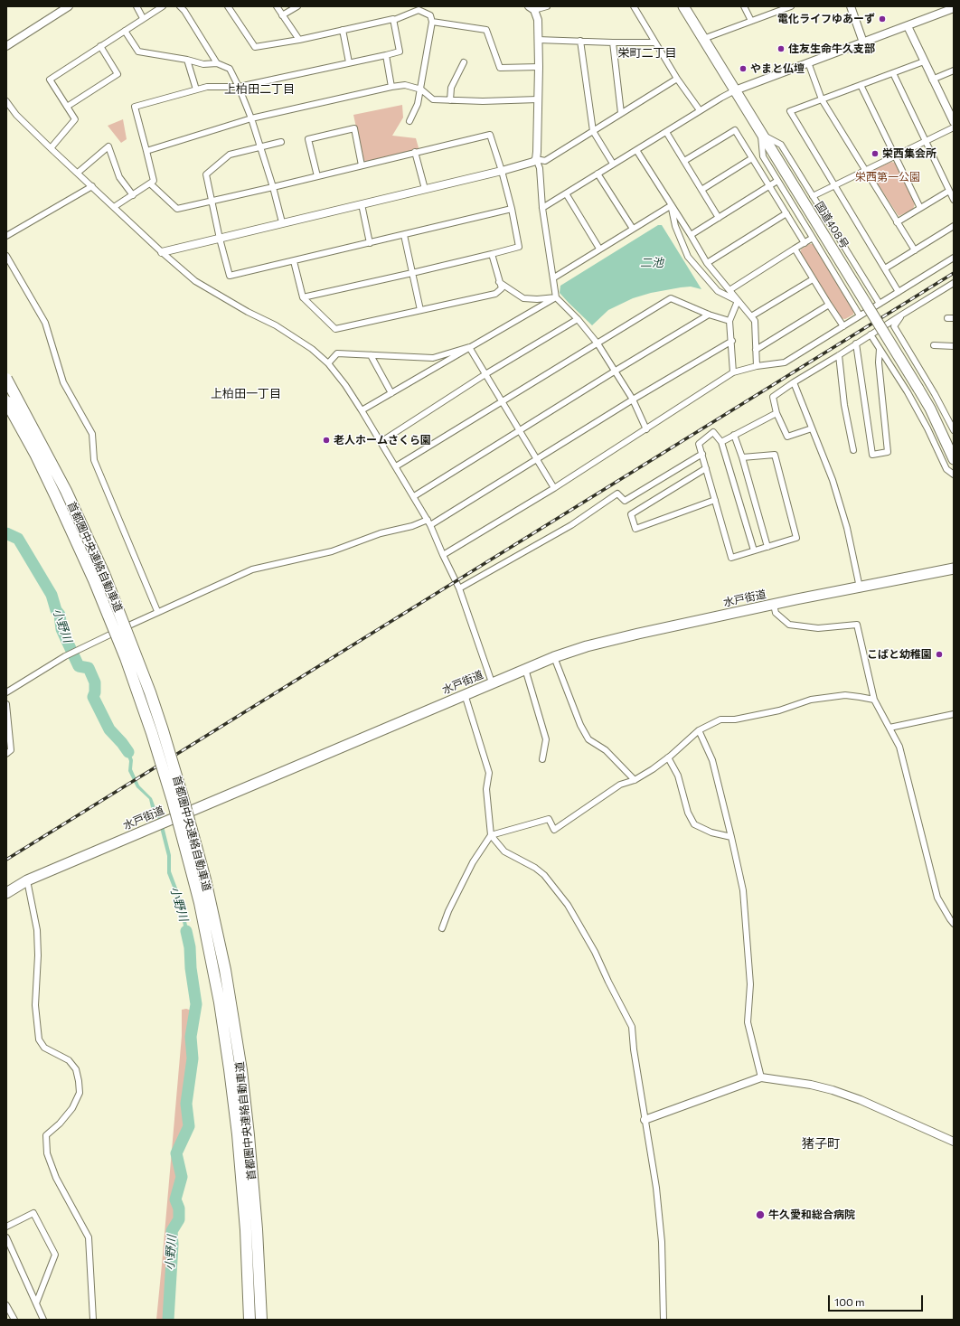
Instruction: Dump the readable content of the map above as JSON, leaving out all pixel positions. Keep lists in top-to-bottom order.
{
  "streets": {
    "highway": ["国道408号", "首都圏中央連絡自動車道", "水戸街道"]
  },
  "districts": [
    "栄町二丁目",
    "上柏田二丁目",
    "上柏田一丁目",
    "猪子町"
  ],
  "water": ["二池", "小野川"],
  "parks": ["栄西第一公園"],
  "places": [
    "電化ライフゆあーず",
    "住友生命牛久支部",
    "やまと仏壇",
    "栄西集会所",
    "老人ホームさくら園",
    "こばと幼稚園",
    "牛久愛和総合病院"
  ],
  "scale_bar": "100 m"
}
